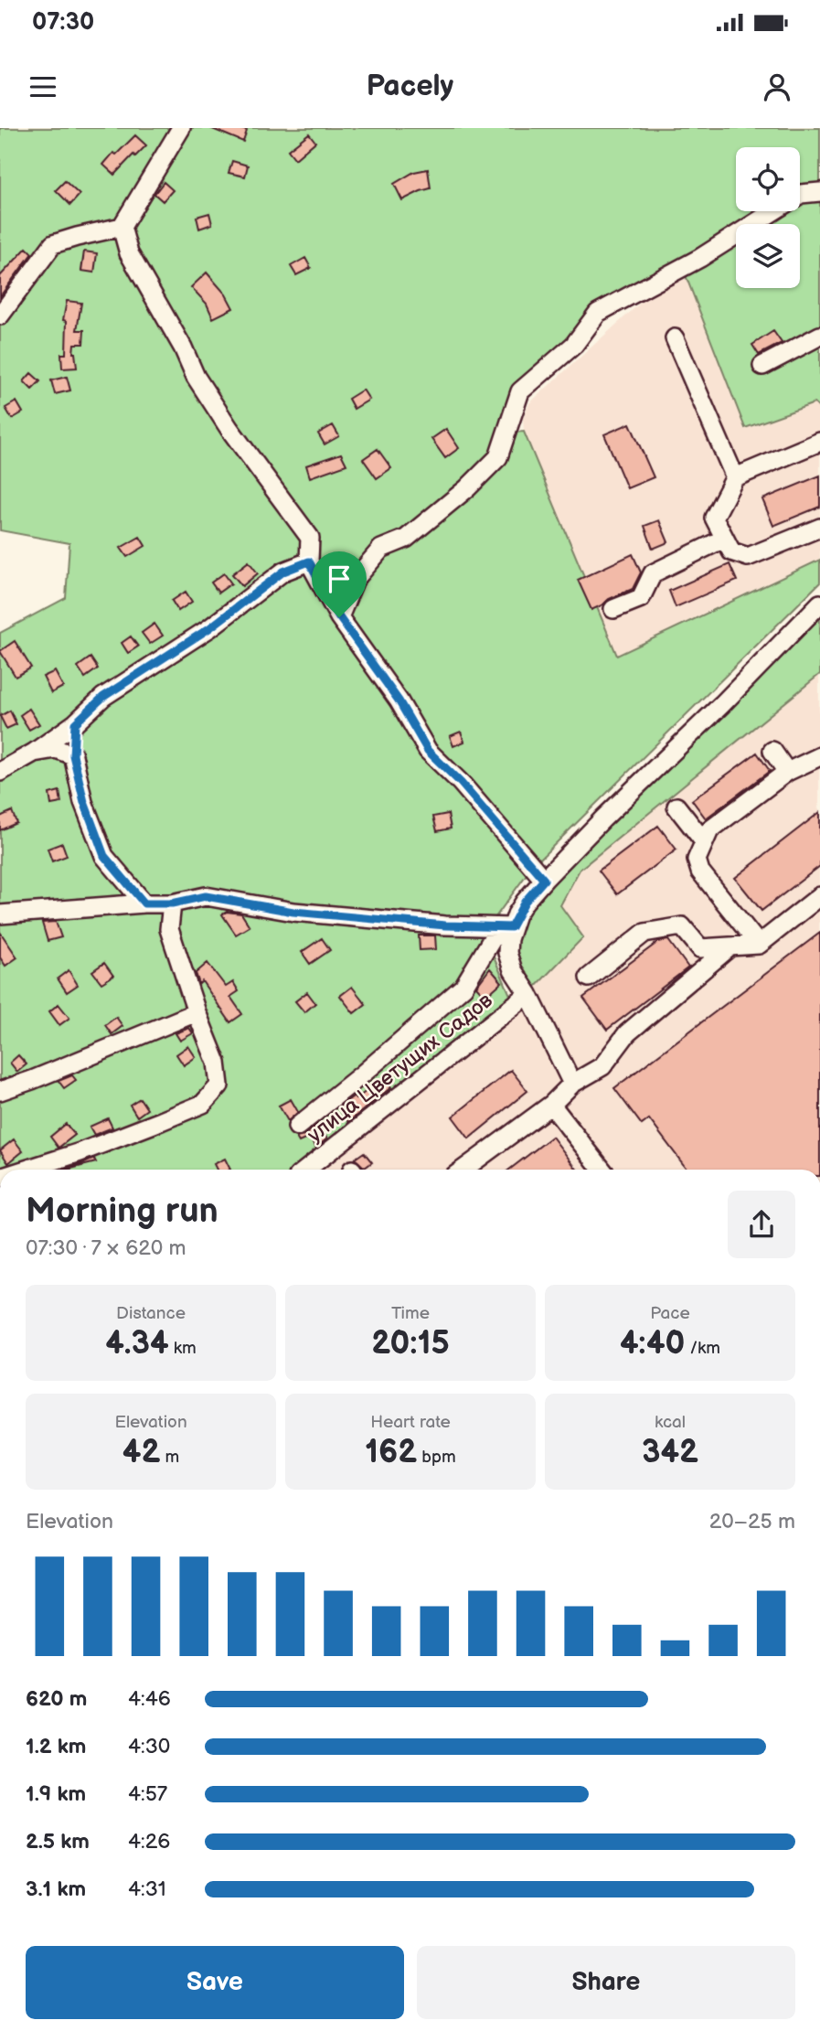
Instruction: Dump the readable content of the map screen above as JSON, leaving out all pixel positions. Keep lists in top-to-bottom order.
{
  "streets": {
    "street": ["улица Цветущих Садов"]
  },
  "page": {
    "status": "07:30",
    "header": "Pacely",
    "heading": ["Morning run", "07:30 · 7 × 620 m"],
    "stats": [
      ["Distance", "4.34 km"],
      ["Time", "20:15"],
      ["Pace", "4:40 /km"],
      ["Elevation", "42 m"],
      ["Heart rate", "162 bpm"],
      ["kcal", "342"]
    ],
    "chart": ["Elevation", "20–25 m"],
    "list": [
      {
        "name": "620 m",
        "note": "4:46"
      },
      {
        "name": "1.2 km",
        "note": "4:30"
      },
      {
        "name": "1.9 km",
        "note": "4:57"
      },
      {
        "name": "2.5 km",
        "note": "4:26"
      },
      {
        "name": "3.1 km",
        "note": "4:31"
      }
    ],
    "buttons": ["Save", "Share"]
  }
}
